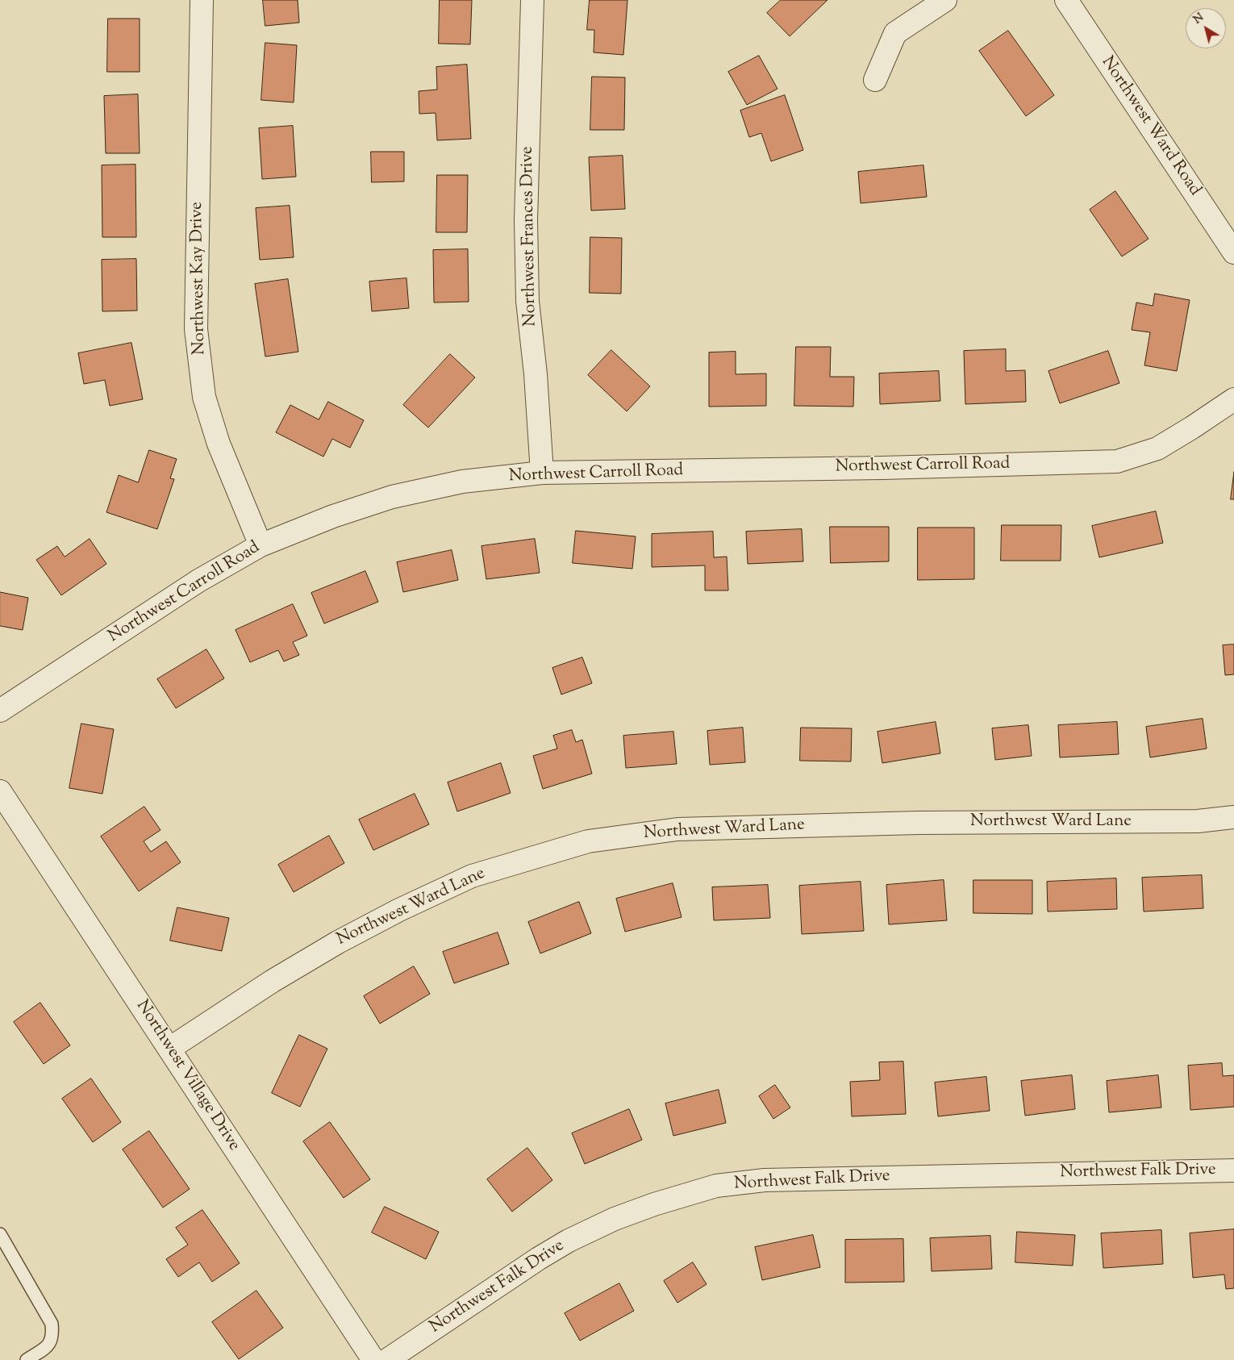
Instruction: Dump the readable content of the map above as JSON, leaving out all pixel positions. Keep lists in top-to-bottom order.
{
  "streets": {
    "street": [
      "Northwest Ward Road",
      "Northwest Frances Drive",
      "Northwest Kay Drive",
      "Northwest Carroll Road",
      "Northwest Ward Lane",
      "Northwest Village Drive",
      "Northwest Falk Drive"
    ]
  },
  "crossings": [
    ["Northwest Frances Drive", "Northwest Carroll Road"],
    ["Northwest Kay Drive", "Northwest Carroll Road"],
    ["Northwest Ward Lane", "Northwest Village Drive"]
  ],
  "north": "top left"
}
